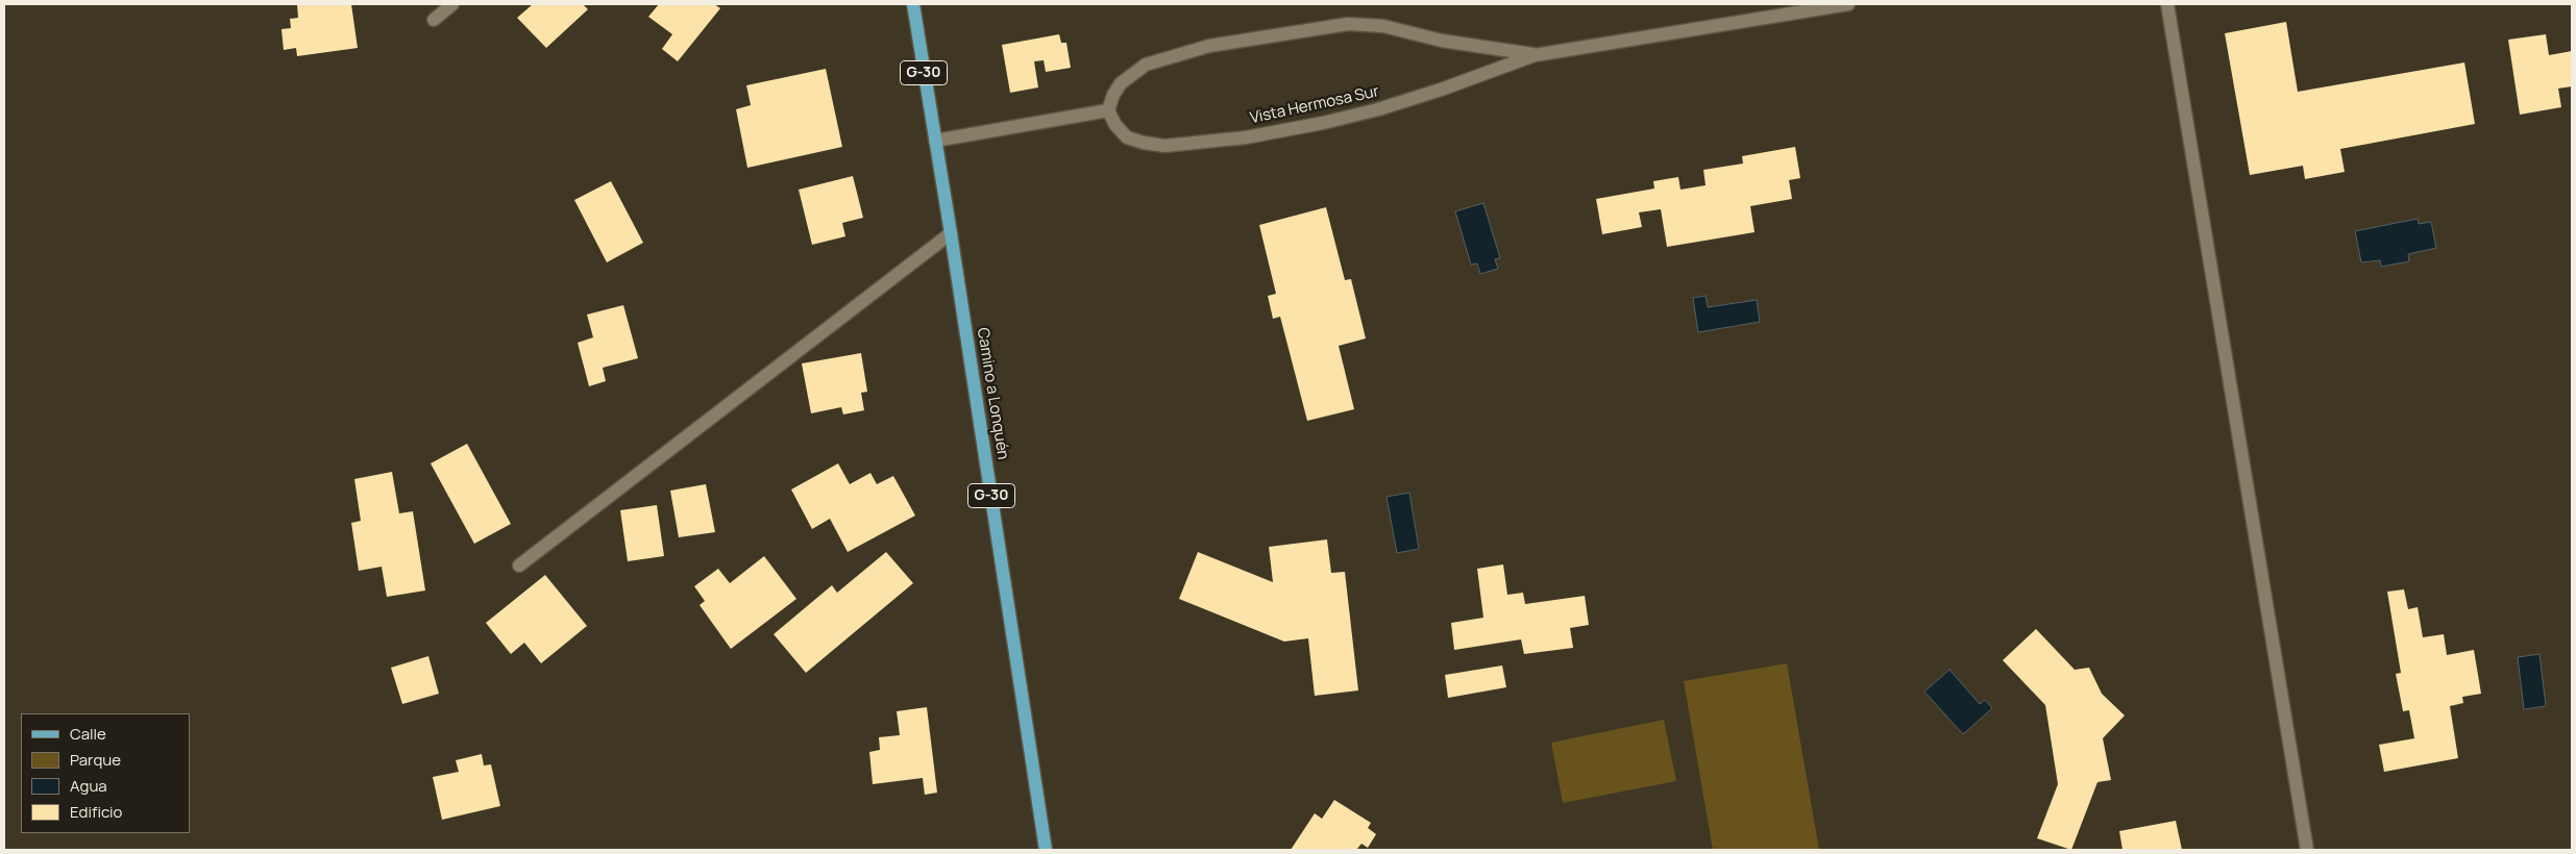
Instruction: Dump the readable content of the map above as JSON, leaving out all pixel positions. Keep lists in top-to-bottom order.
{
  "streets": {
    "main road": ["G-30", "Camino a Lonquén"],
    "street": ["Vista Hermosa Sur"]
  },
  "legend": [
    "Calle",
    "Parque",
    "Agua",
    "Edificio"
  ]
}
